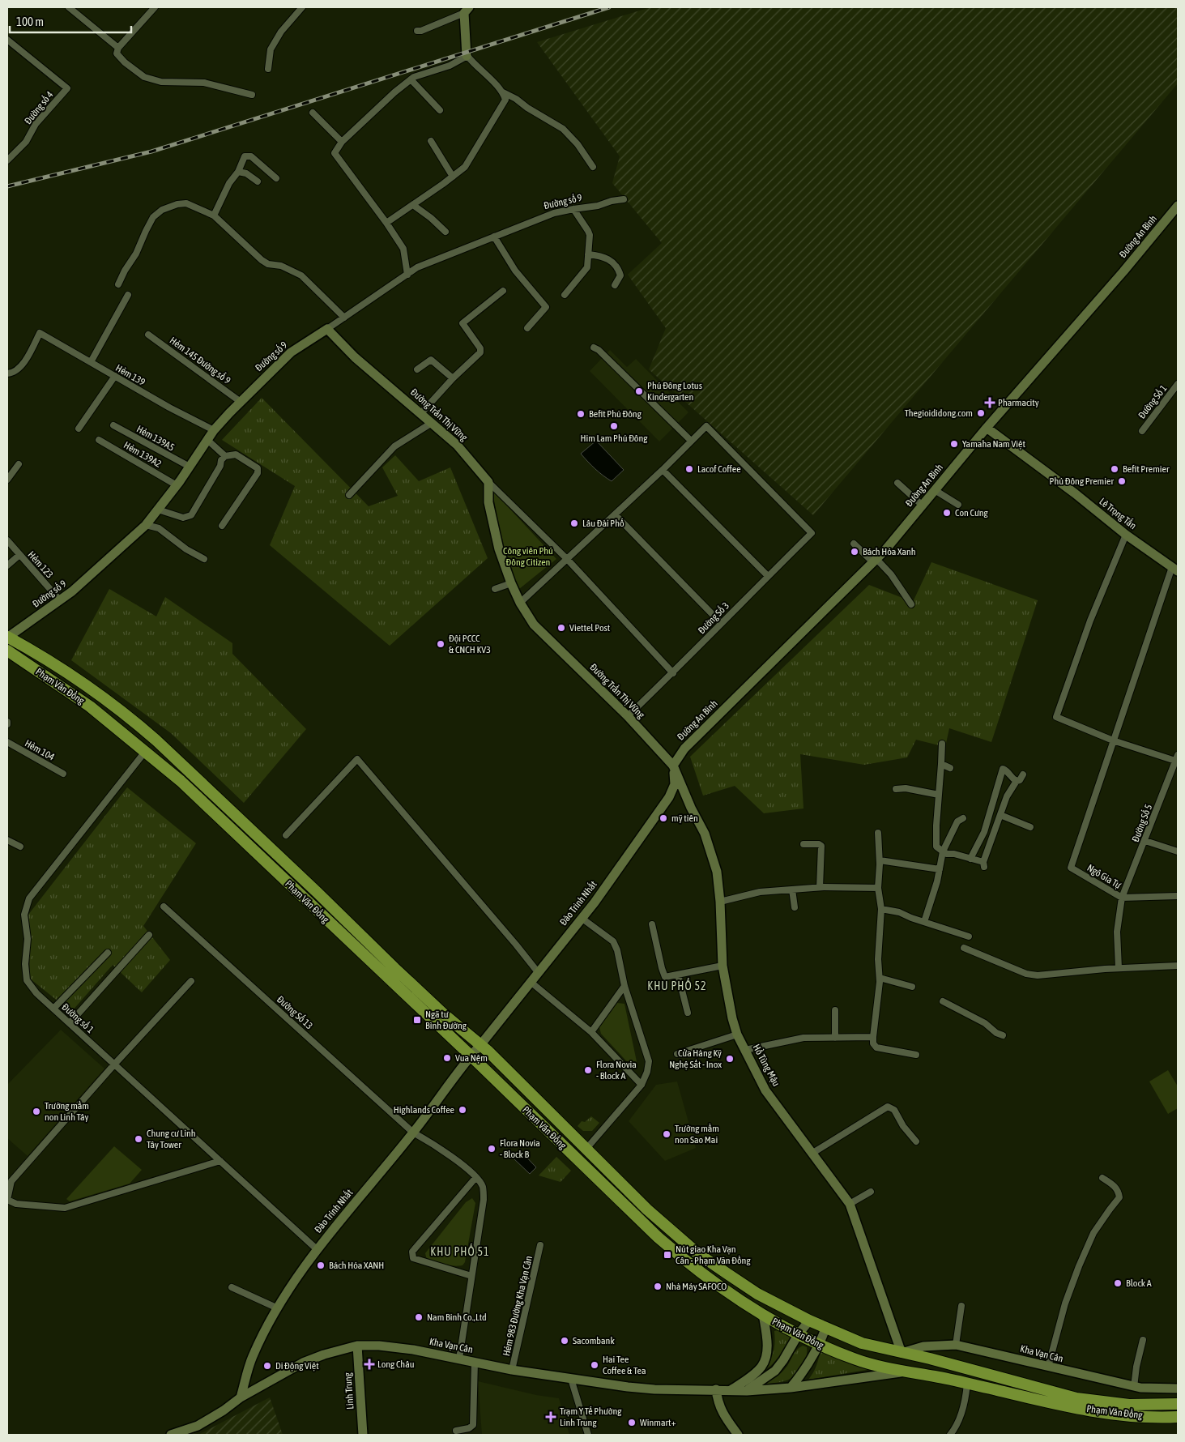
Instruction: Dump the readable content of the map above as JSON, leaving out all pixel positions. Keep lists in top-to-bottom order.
{
  "streets": {
    "highway": ["Phạm Văn Đồng"],
    "street": [
      "Đường số 4",
      "Đường số 9",
      "Đường An Bình",
      "Hẻm 145 Đường số 9",
      "Hẻm 139",
      "Đường Số 1",
      "Đường Trần Thị Vững",
      "Hẻm 139A5",
      "Hẻm 139A2",
      "Lê Trọng Tấn",
      "Hẻm 123",
      "Đường Số 3",
      "Hẻm 104",
      "Đường Số 5",
      "Ngô Gia Tự",
      "Đào Trinh Nhất",
      "Đường Số 13",
      "Đường số 1",
      "Hồ Tùng Mậu",
      "Hẻm 983 Đường Kha Vạn Cân",
      "Kha Vạn Cân",
      "Linh Trung"
    ]
  },
  "crossings": [
    ["Đường số 9", "Hẻm 145 Đường số 9"],
    ["Đường số 9", "Hẻm 139"],
    ["Đường số 9", "Đường Trần Thị Vững"],
    ["Đường số 9", "Hẻm 139A5"],
    ["Đường số 9", "Hẻm 139A2"],
    ["Đường số 9", "Hẻm 123"],
    ["Đường số 9", "Phạm Văn Đồng"],
    ["Đường An Bình", "Đường Trần Thị Vững"],
    ["Đường An Bình", "Lê Trọng Tấn"],
    ["Đường An Bình", "Đào Trinh Nhất"],
    ["Đường An Bình", "Hồ Tùng Mậu"],
    ["Đường Trần Thị Vững", "Đường Số 3"],
    ["Đường Trần Thị Vững", "Đào Trinh Nhất"],
    ["Đường Trần Thị Vững", "Hồ Tùng Mậu"],
    ["Phạm Văn Đồng", "Đào Trinh Nhất"],
    ["Phạm Văn Đồng", "Đường số 1"],
    ["Phạm Văn Đồng", "Hồ Tùng Mậu"],
    ["Phạm Văn Đồng", "Kha Vạn Cân"],
    ["Đường Số 5", "Ngô Gia Tự"],
    ["Đào Trinh Nhất", "Đường Số 13"],
    ["Đào Trinh Nhất", "Đường số 1"],
    ["Đào Trinh Nhất", "Hồ Tùng Mậu"],
    ["Đào Trinh Nhất", "Kha Vạn Cân"],
    ["Hồ Tùng Mậu", "Kha Vạn Cân"],
    ["Hẻm 983 Đường Kha Vạn Cân", "Kha Vạn Cân"],
    ["Kha Vạn Cân", "Linh Trung"]
  ],
  "districts": ["KHU PHỐ 52", "KHU PHỐ 51"],
  "parks": ["Công viên Phú Đông Citizen"],
  "places": {
    "other": [
      "Phú Đông Lotus Kindergarten",
      "Thegioididong.com",
      "Befit Phú Đông",
      "Him Lam Phú Đông",
      "Yamaha Nam Việt",
      "Lacof Coffee",
      "Befit Premier",
      "Phú Đông Premier",
      "Con Cưng",
      "Lâu Đài Phố",
      "Bách Hóa Xanh",
      "Viettel Post",
      "Đội PCCC & CNCH KV3",
      "mỹ tiên",
      "Vua Nệm",
      "Cửa Hàng Kỹ Nghệ Sắt - Inox",
      "Flora Novia - Block A",
      "Highlands Coffee",
      "Trường mầm non Linh Tây",
      "Trường mầm non Sao Mai",
      "Chung cư Linh Tây Tower",
      "Flora Novia - Block B",
      "Bách Hóa XANH",
      "Block A",
      "Nhà Máy SAFOCO",
      "Nam Binh Co.,Ltd",
      "Sacombank",
      "Hai Tee Coffee & Tea",
      "Di Động Việt",
      "Winmart+"
    ],
    "health": ["Pharmacity", "Long Châu", "Trạm Y Tế Phường Linh Trung"],
    "transit": ["Ngã tư Bình Đường", "Nút giao Kha Vạn Cân - Phạm Văn Đồng"]
  },
  "scale_bar": "100 m"
}
